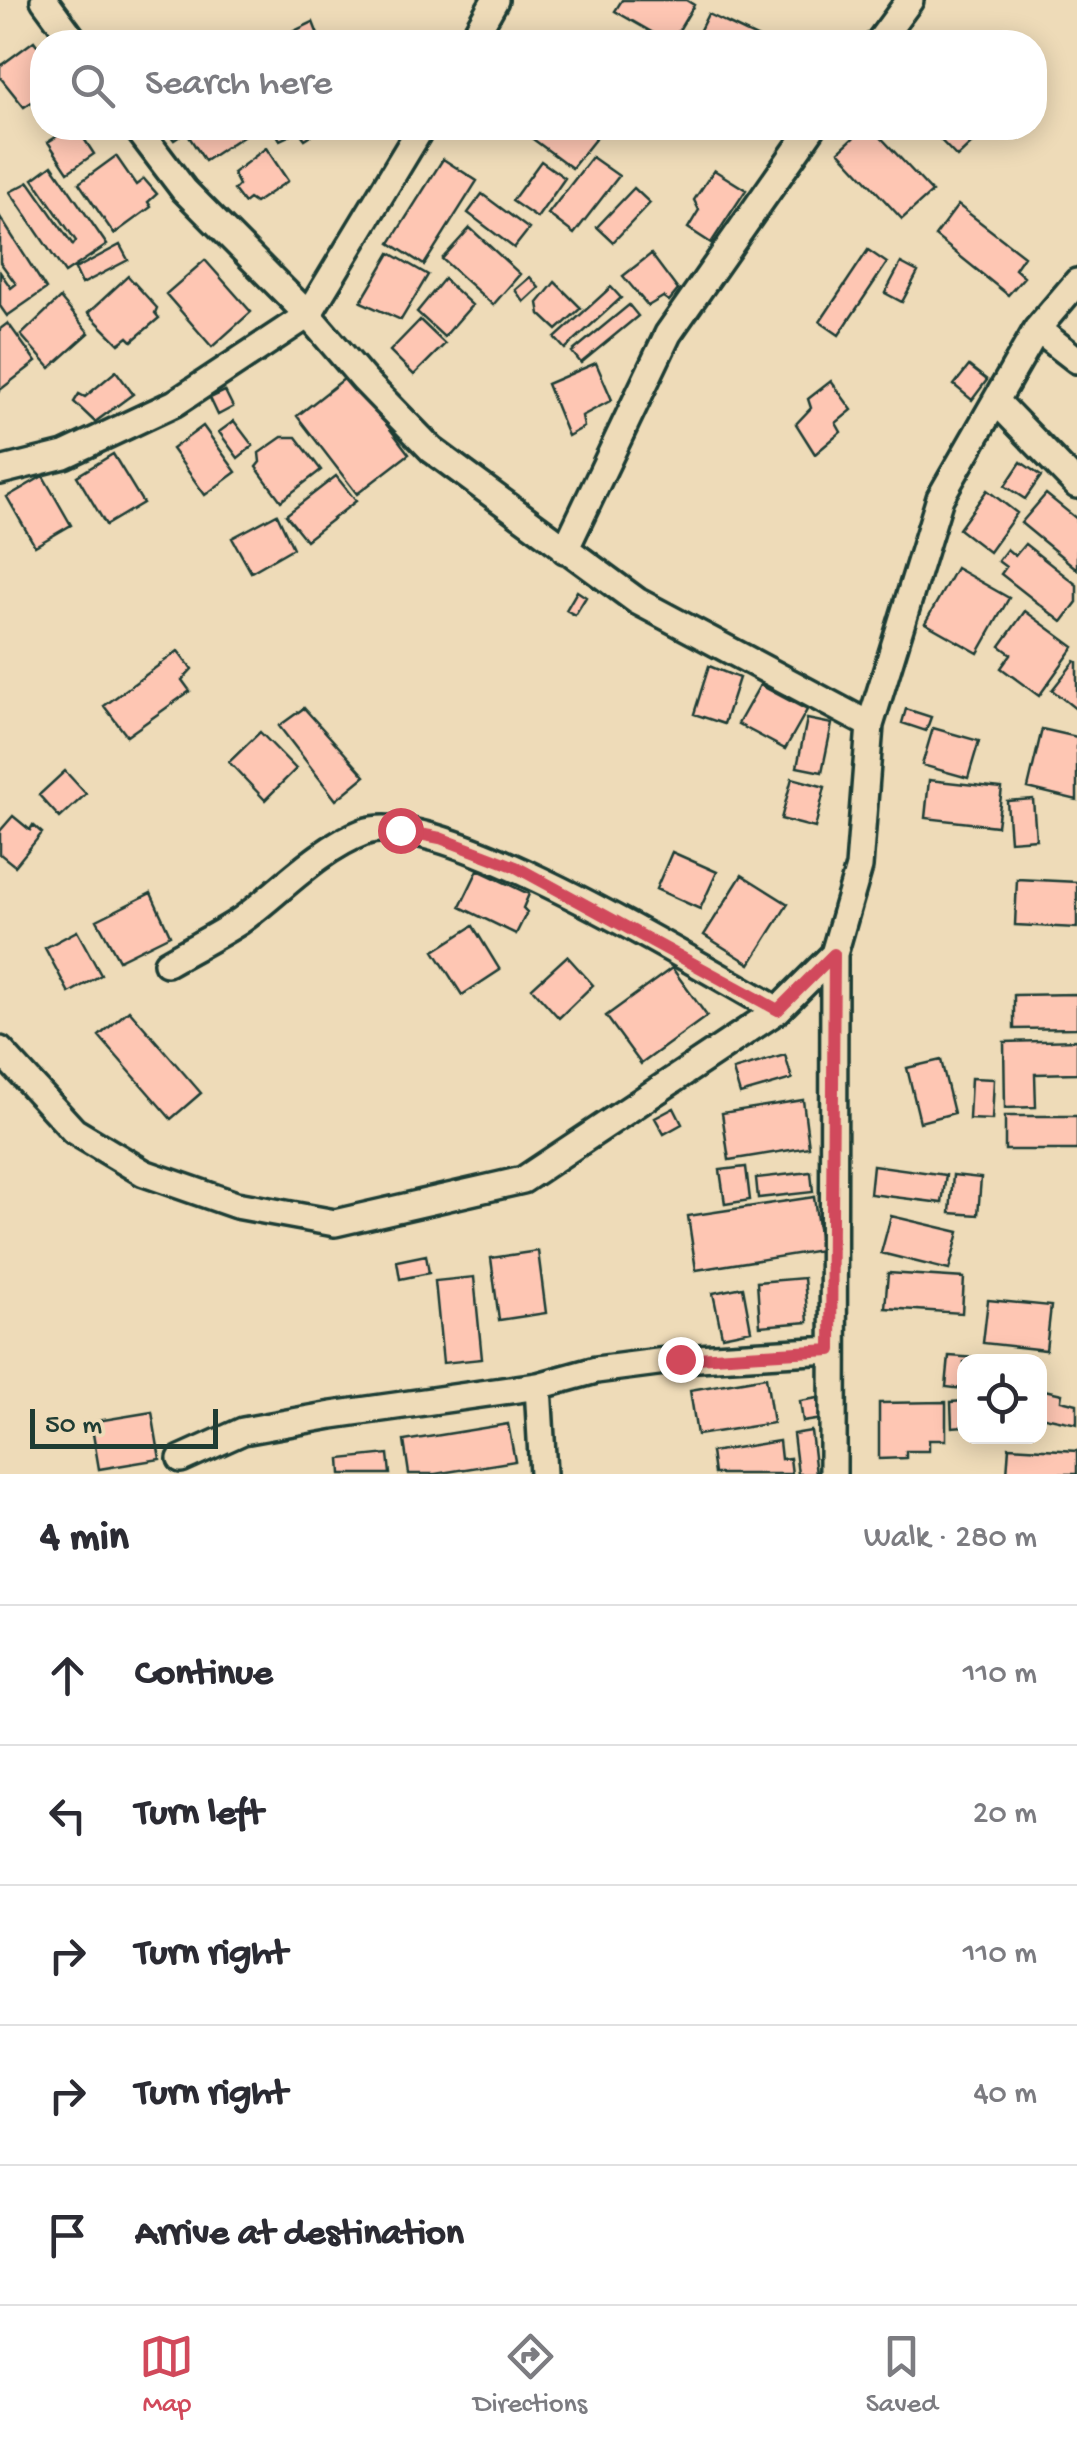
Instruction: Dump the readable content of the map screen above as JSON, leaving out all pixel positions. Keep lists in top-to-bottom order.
{
  "scale_bar": "50 m",
  "page": {
    "search": "Search here",
    "scale": "50 m",
    "heading": ["4 min", "Walk · 280 m"],
    "list": [
      ["Continue", "110 m"],
      ["Turn left", "20 m"],
      ["Turn right", "110 m"],
      ["Turn right", "40 m"],
      "Arrive at destination"
    ],
    "nav": ["Map", "Directions", "Saved"]
  }
}
